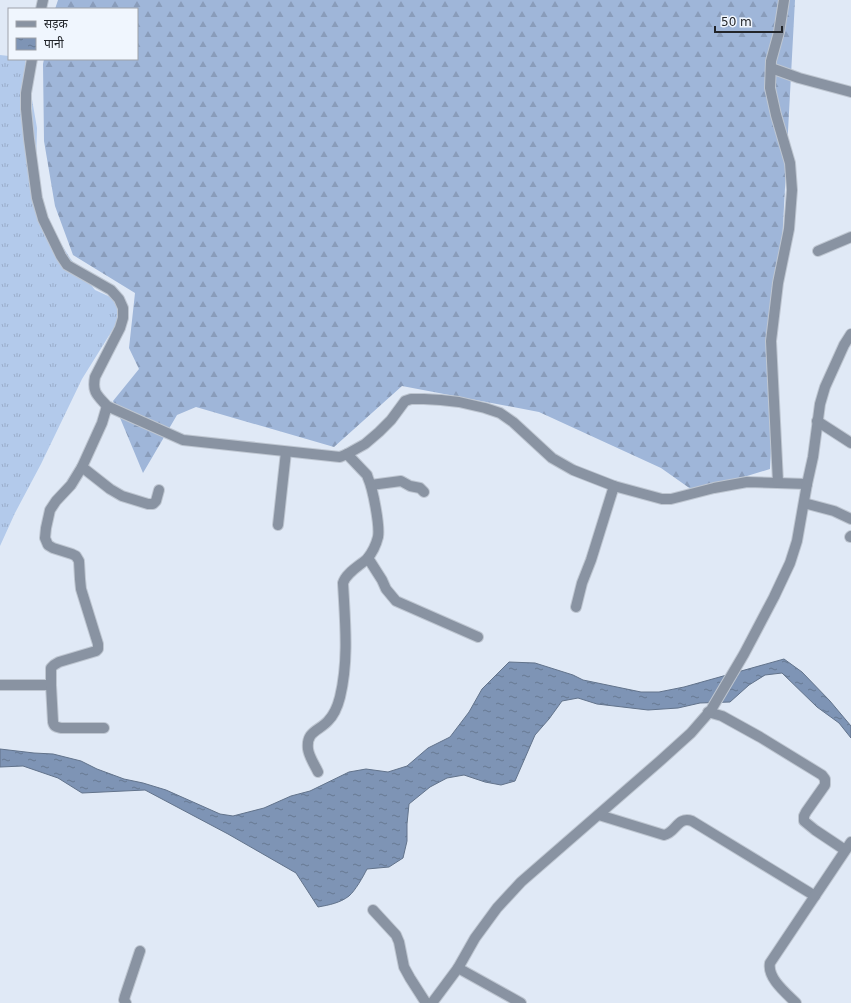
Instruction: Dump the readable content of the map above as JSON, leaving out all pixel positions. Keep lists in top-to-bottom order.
{
  "legend": ["सड़क", "पानी"],
  "scale_bar": "50 m"
}
